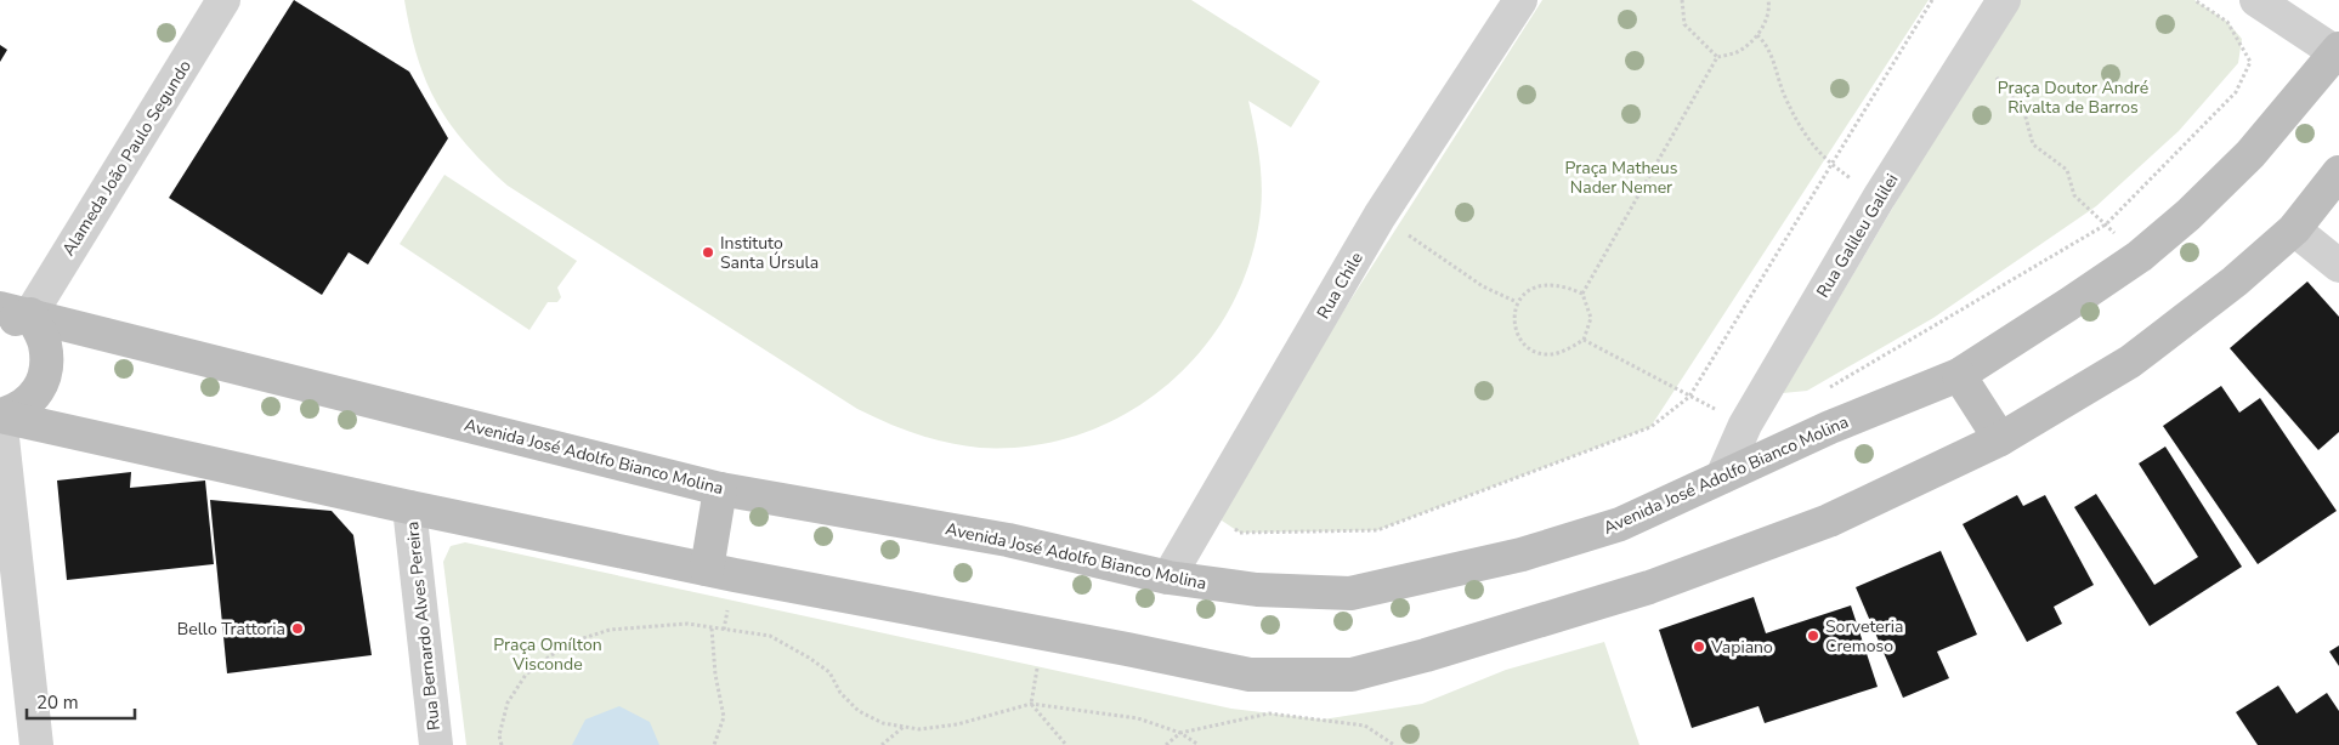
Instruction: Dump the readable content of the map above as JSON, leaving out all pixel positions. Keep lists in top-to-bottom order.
{
  "streets": {
    "main road": ["Avenida José Adolfo Bianco Molina"],
    "street": [
      "Alameda João Paulo Segundo",
      "Rua Galileu Galilei",
      "Rua Chile",
      "Rua Bernardo Alves Pereira"
    ]
  },
  "crossings": [
    ["Alameda João Paulo Segundo", "Avenida José Adolfo Bianco Molina"],
    ["Rua Galileu Galilei", "Avenida José Adolfo Bianco Molina"],
    ["Rua Chile", "Avenida José Adolfo Bianco Molina"]
  ],
  "parks": ["Praça Doutor André Rivalta de Barros", "Praça Matheus Nader Nemer", "Praça Omílton Visconde"],
  "places": [
    "Instituto Santa Úrsula",
    "Bello Trattoria",
    "Sorveteria Cremoso",
    "Vapiano"
  ],
  "scale_bar": "20 m"
}
